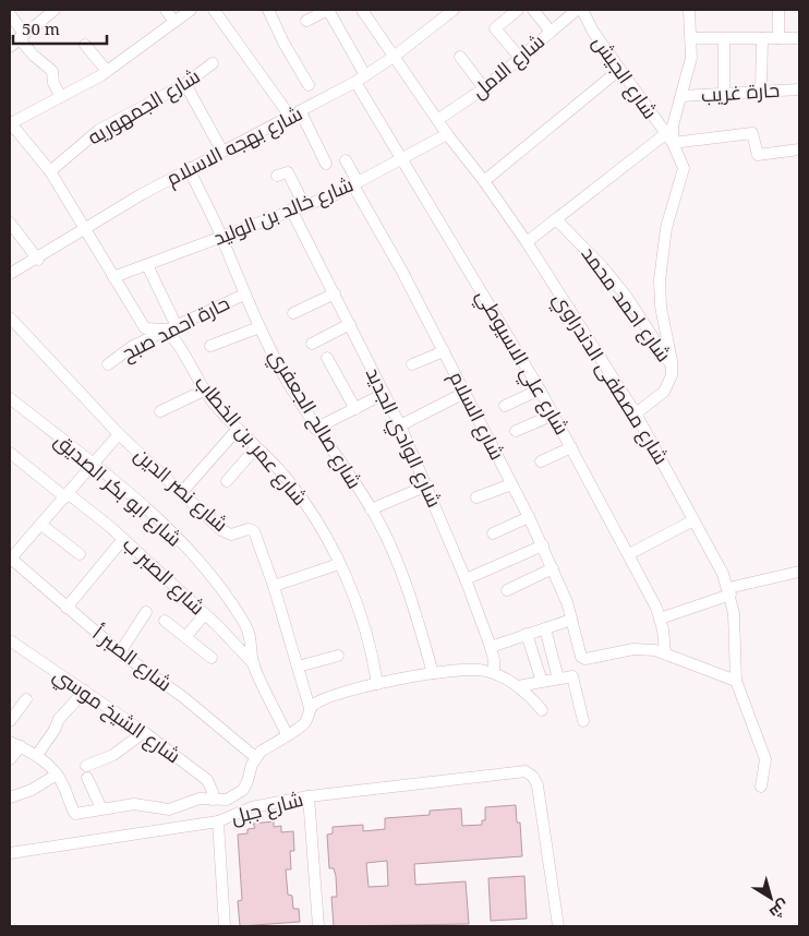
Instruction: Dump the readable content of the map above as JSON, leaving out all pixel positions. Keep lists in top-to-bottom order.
{
  "streets": {
    "street": [
      "شارع الامل",
      "شارع الجيش",
      "حارة غريب",
      "شارع الجمهوريه",
      "شارع بهجه الاسلام",
      "شارع خالد بن الوليد",
      "شارع احمد محمد",
      "حارة احمد صبح",
      "شارع علي الاسيوطي",
      "شارع مصطفى الدندراوي",
      "شارع السلام",
      "شارع صالح الجعفري",
      "شارع الوادي الجديد",
      "شارع عمر بن الخطاب",
      "شارع ابو بكر الصديق",
      "شارع نصر الدين",
      "شارع الصبر ب",
      "شارع الصبر أ",
      "شارع الشيخ موسي",
      "شارع جبل"
    ]
  },
  "crossings": [
    ["شارع الامل", "شارع مصطفى الدندراوي"],
    ["شارع الجيش", "شارع احمد محمد"],
    ["شارع بهجه الاسلام", "شارع علي الاسيوطي"],
    ["شارع بهجه الاسلام", "شارع مصطفى الدندراوي"],
    ["شارع بهجه الاسلام", "شارع صالح الجعفري"],
    ["شارع خالد بن الوليد", "شارع علي الاسيوطي"],
    ["شارع خالد بن الوليد", "شارع مصطفى الدندراوي"],
    ["شارع خالد بن الوليد", "شارع السلام"],
    ["شارع خالد بن الوليد", "شارع صالح الجعفري"],
    ["شارع خالد بن الوليد", "شارع الوادي الجديد"],
    ["حارة احمد صبح", "شارع صالح الجعفري"],
    ["حارة احمد صبح", "شارع عمر بن الخطاب"],
    ["شارع علي الاسيوطي", "شارع السلام"],
    ["شارع ابو بكر الصديق", "شارع الصبر ب"]
  ],
  "scale_bar": "50 m",
  "north": "bottom right"
}
